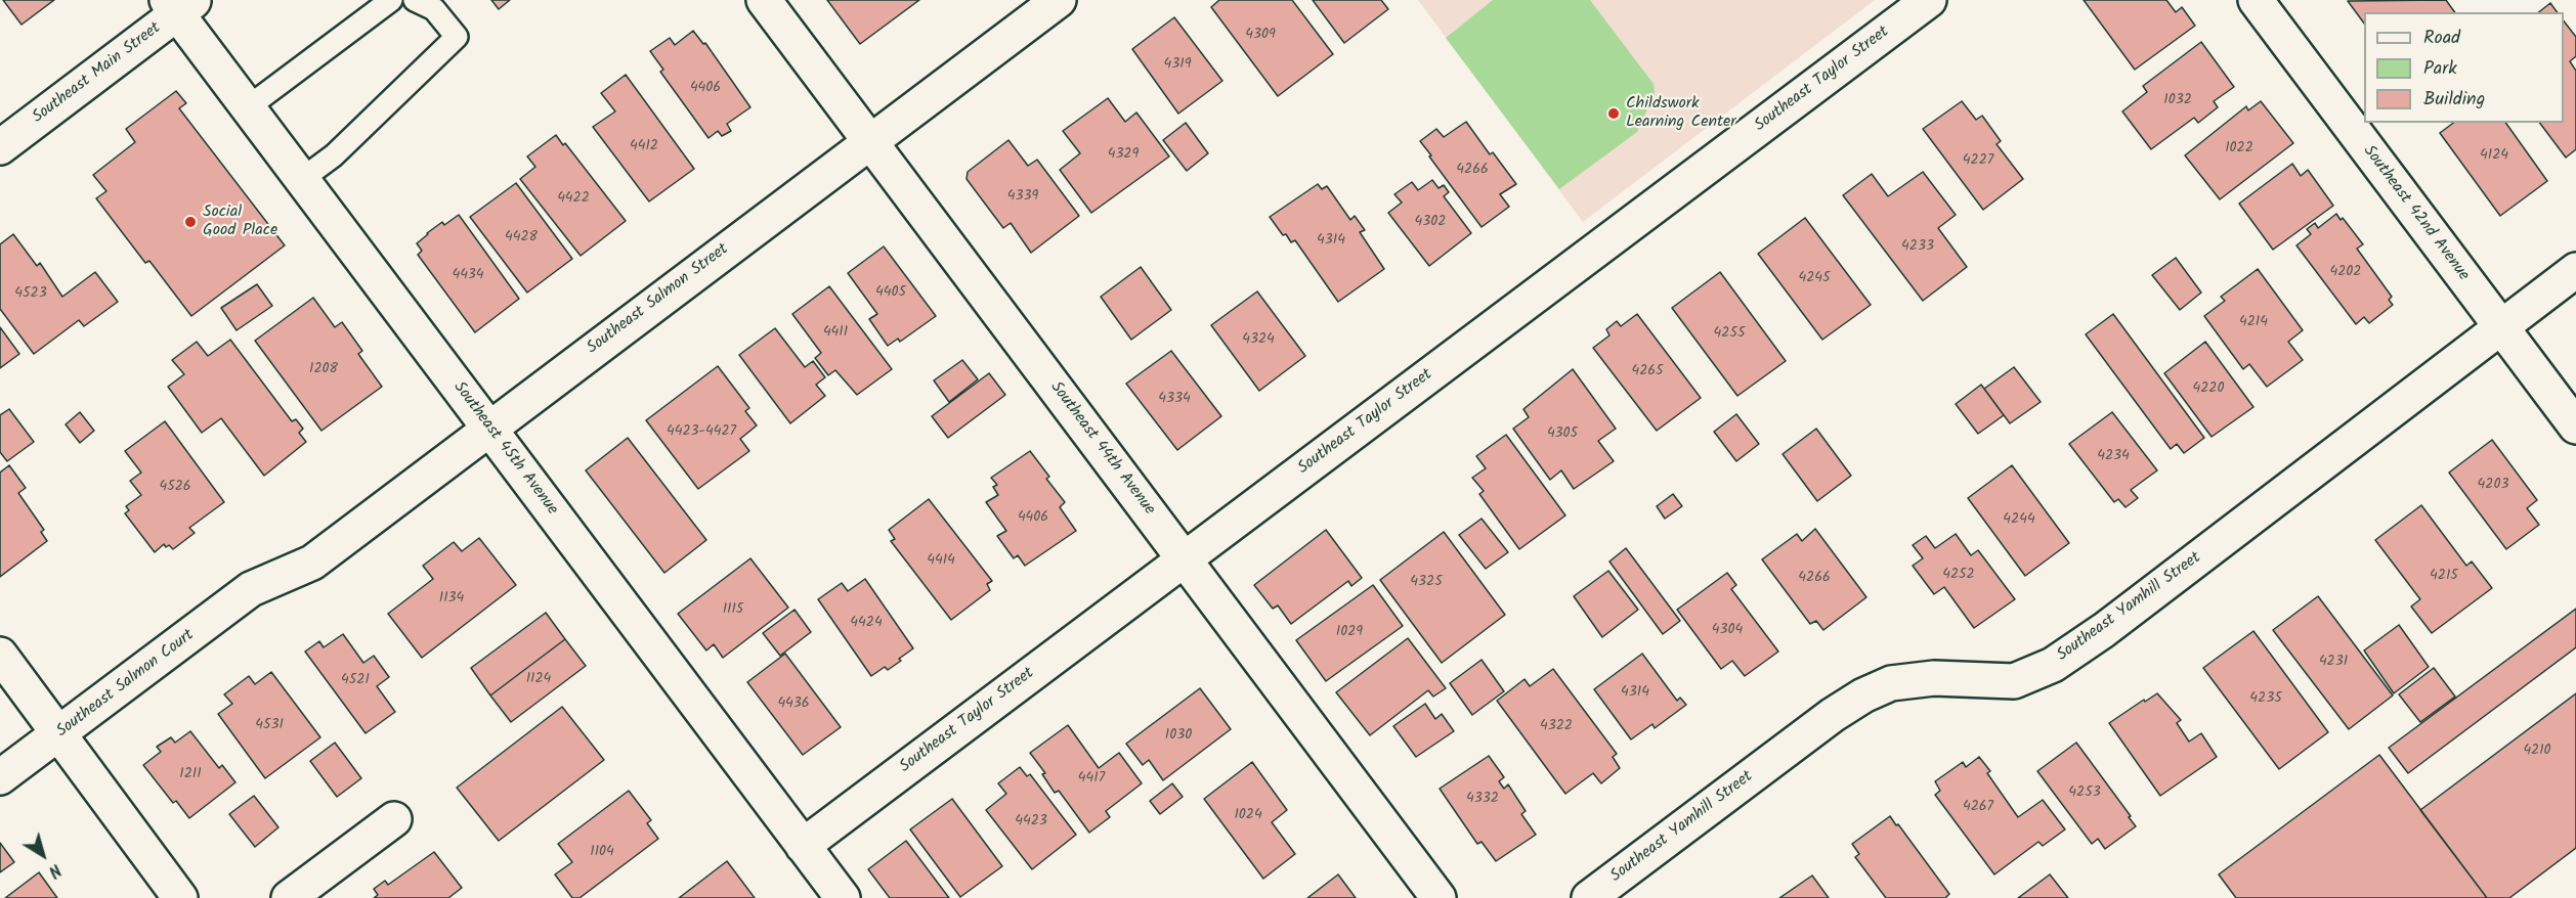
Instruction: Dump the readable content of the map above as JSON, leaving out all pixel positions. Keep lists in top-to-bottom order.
{
  "streets": {
    "street": [
      "Southeast Main Street",
      "Southeast Taylor Street",
      "Southeast 42nd Avenue",
      "Southeast Salmon Street",
      "Southeast 45th Avenue",
      "Southeast 44th Avenue",
      "Southeast Yamhill Street",
      "Southeast Salmon Court"
    ]
  },
  "crossings": [
    ["Southeast Main Street", "Southeast 45th Avenue"],
    ["Southeast Taylor Street", "Southeast 45th Avenue"],
    ["Southeast Taylor Street", "Southeast 44th Avenue"],
    ["Southeast 42nd Avenue", "Southeast Yamhill Street"],
    ["Southeast Salmon Street", "Southeast 45th Avenue"],
    ["Southeast Salmon Street", "Southeast 44th Avenue"],
    ["Southeast Salmon Street", "Southeast Salmon Court"]
  ],
  "places": ["Childswork Learning Center", "Social Good Place"],
  "house_numbers": [
    "4309",
    "4319",
    "4406",
    "1032",
    "4412",
    "1022",
    "4329",
    "4124",
    "4227",
    "4266",
    "4339",
    "4422",
    "4302",
    "4428",
    "4314",
    "4233",
    "4202",
    "4434",
    "4245",
    "4405",
    "4523",
    "4214",
    "4411",
    "4255",
    "4324",
    "1208",
    "4265",
    "4220",
    "4334",
    "4423-4427",
    "4305",
    "4234",
    "4203",
    "4526",
    "4406",
    "4244",
    "4414",
    "4252",
    "4215",
    "4266",
    "4325",
    "1134",
    "1115",
    "4424",
    "4304",
    "1029",
    "4231",
    "1124",
    "4521",
    "4314",
    "4235",
    "4436",
    "4531",
    "4322",
    "1030",
    "4210",
    "1211",
    "4417",
    "4253",
    "4332",
    "4267",
    "1024",
    "4423",
    "1104"
  ],
  "legend": ["Road", "Park", "Building"],
  "north": "bottom right"
}
